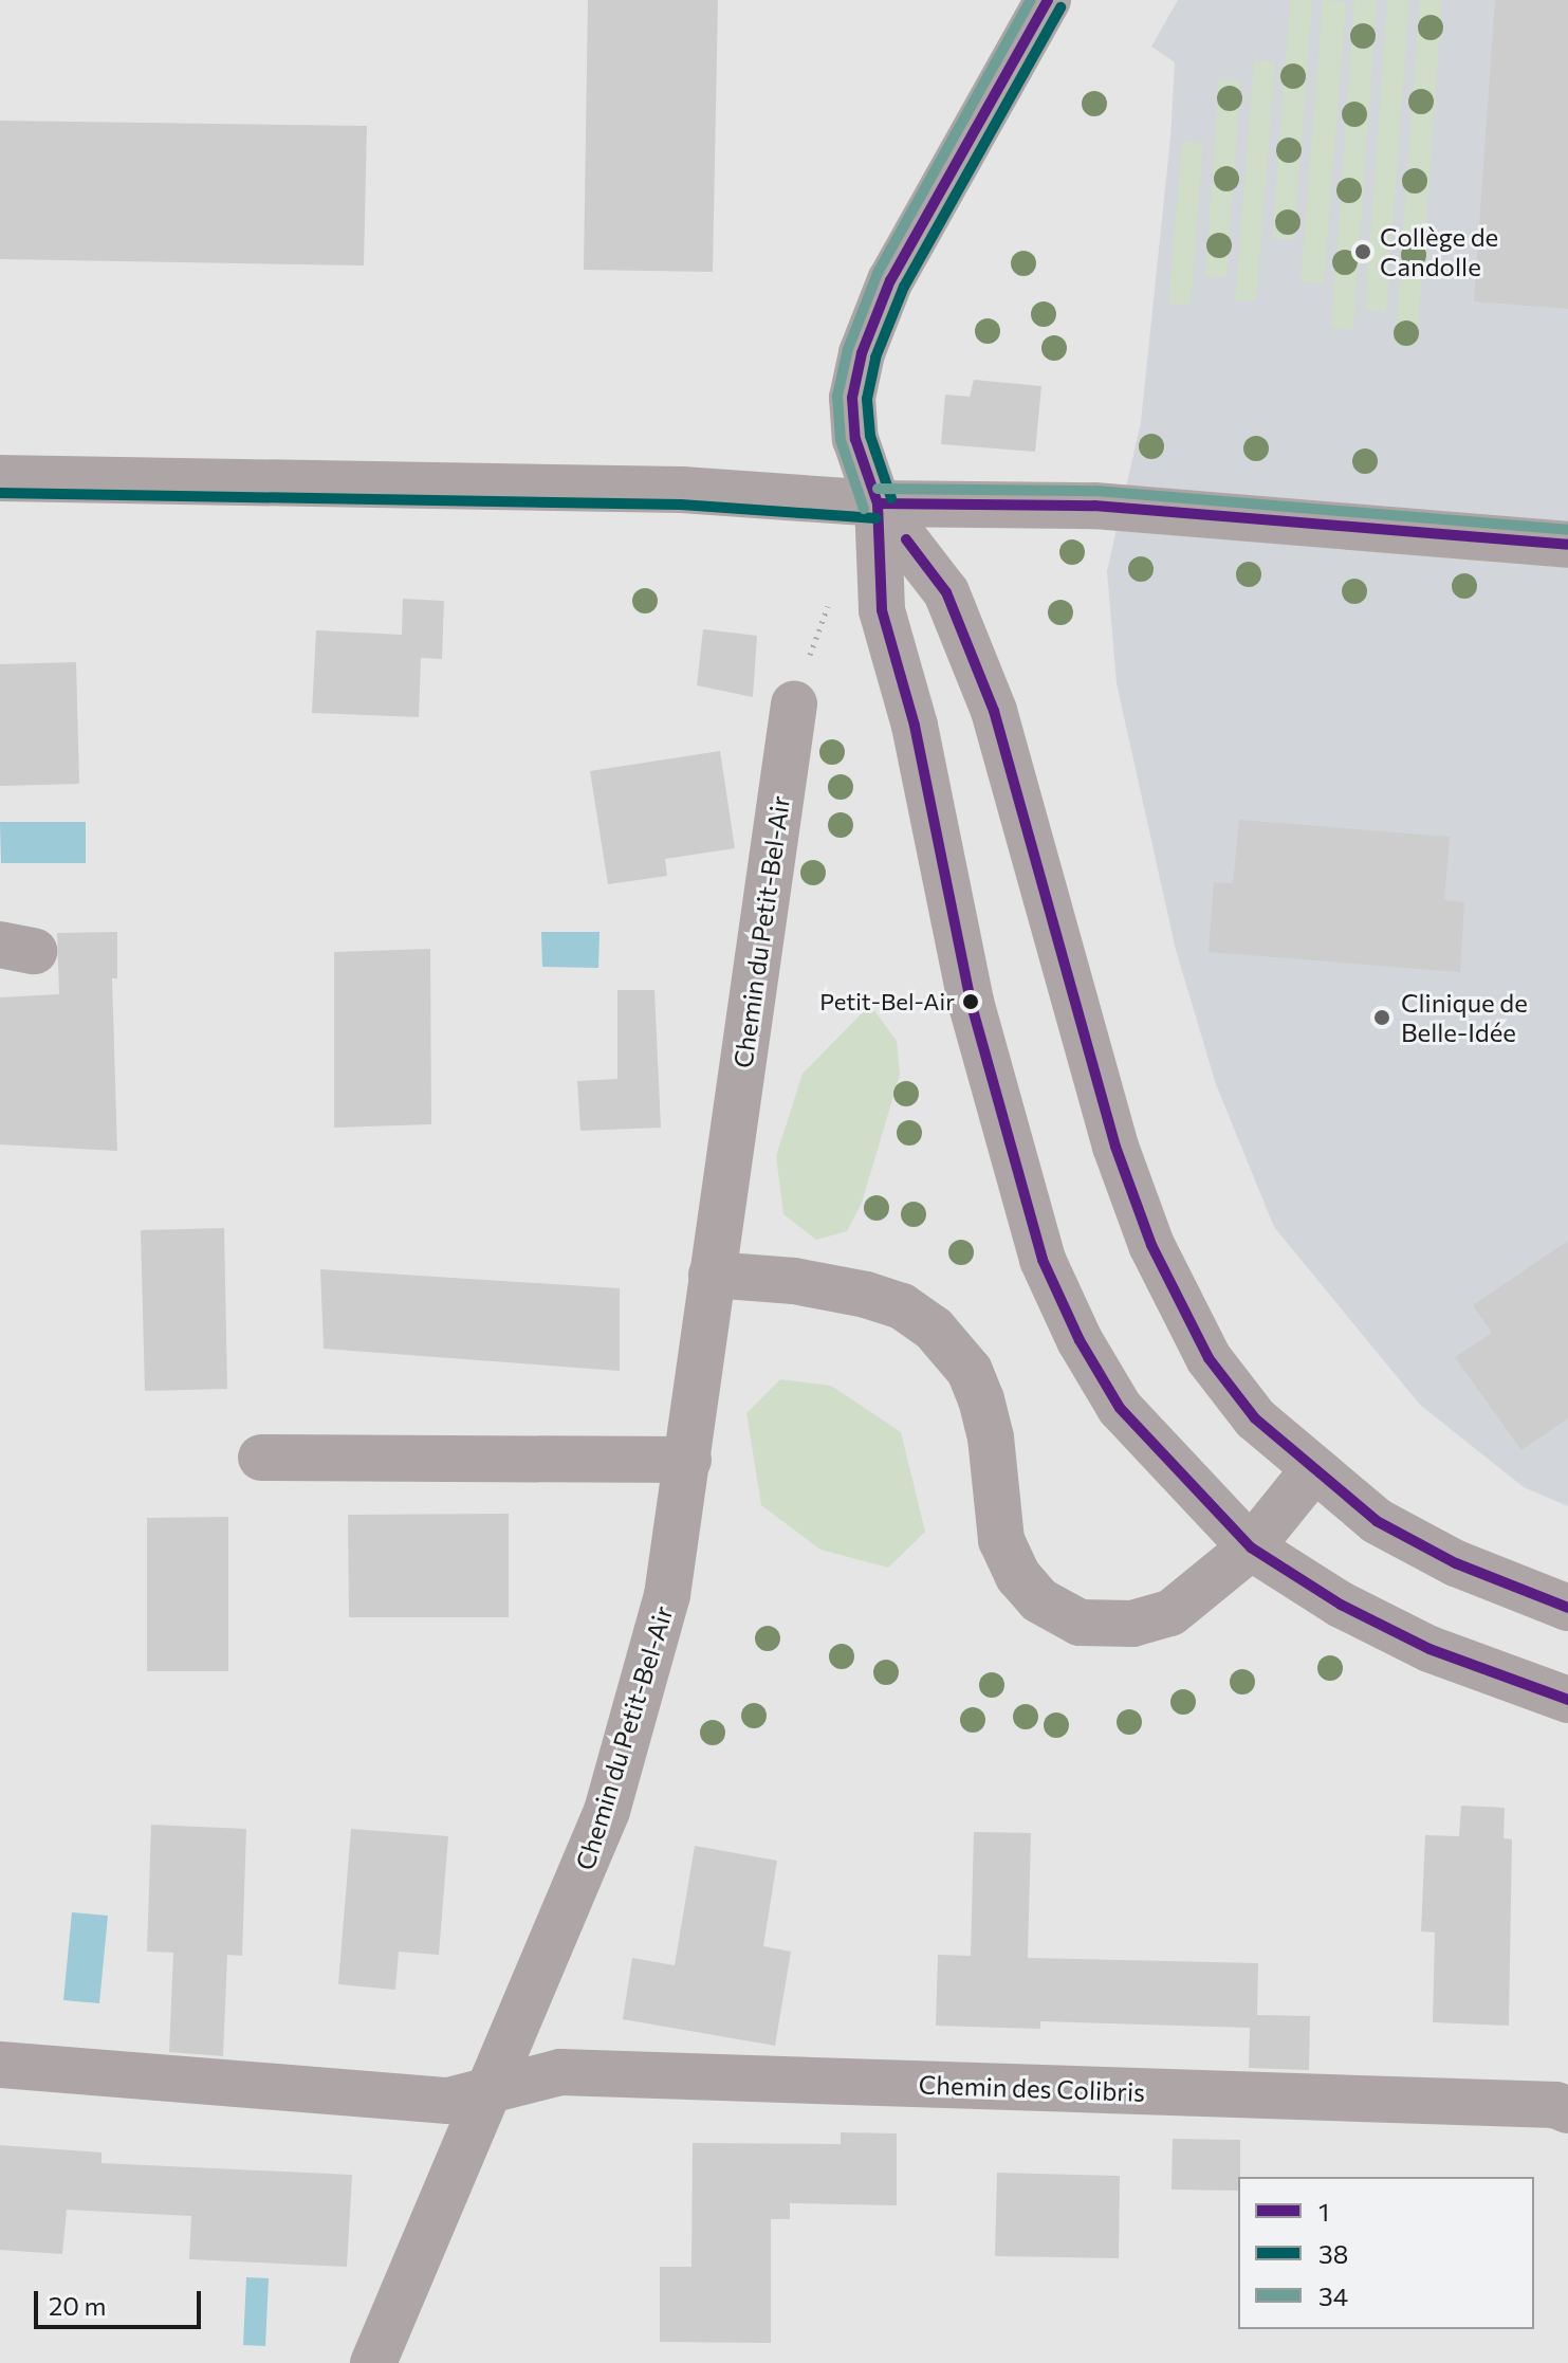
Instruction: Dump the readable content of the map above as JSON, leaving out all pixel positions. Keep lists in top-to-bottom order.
{
  "streets": {
    "street": ["Chemin du Petit-Bel-Air", "Chemin des Colibris"]
  },
  "crossings": [
    ["Chemin du Petit-Bel-Air", "Chemin des Colibris"]
  ],
  "places": ["Collège de Candolle", "Petit-Bel-Air", "Clinique de Belle-Idée"],
  "lines": ["transit line 1", "transit line 34", "transit line 38"],
  "legend": ["1", "38", "34"],
  "scale_bar": "20 m"
}
